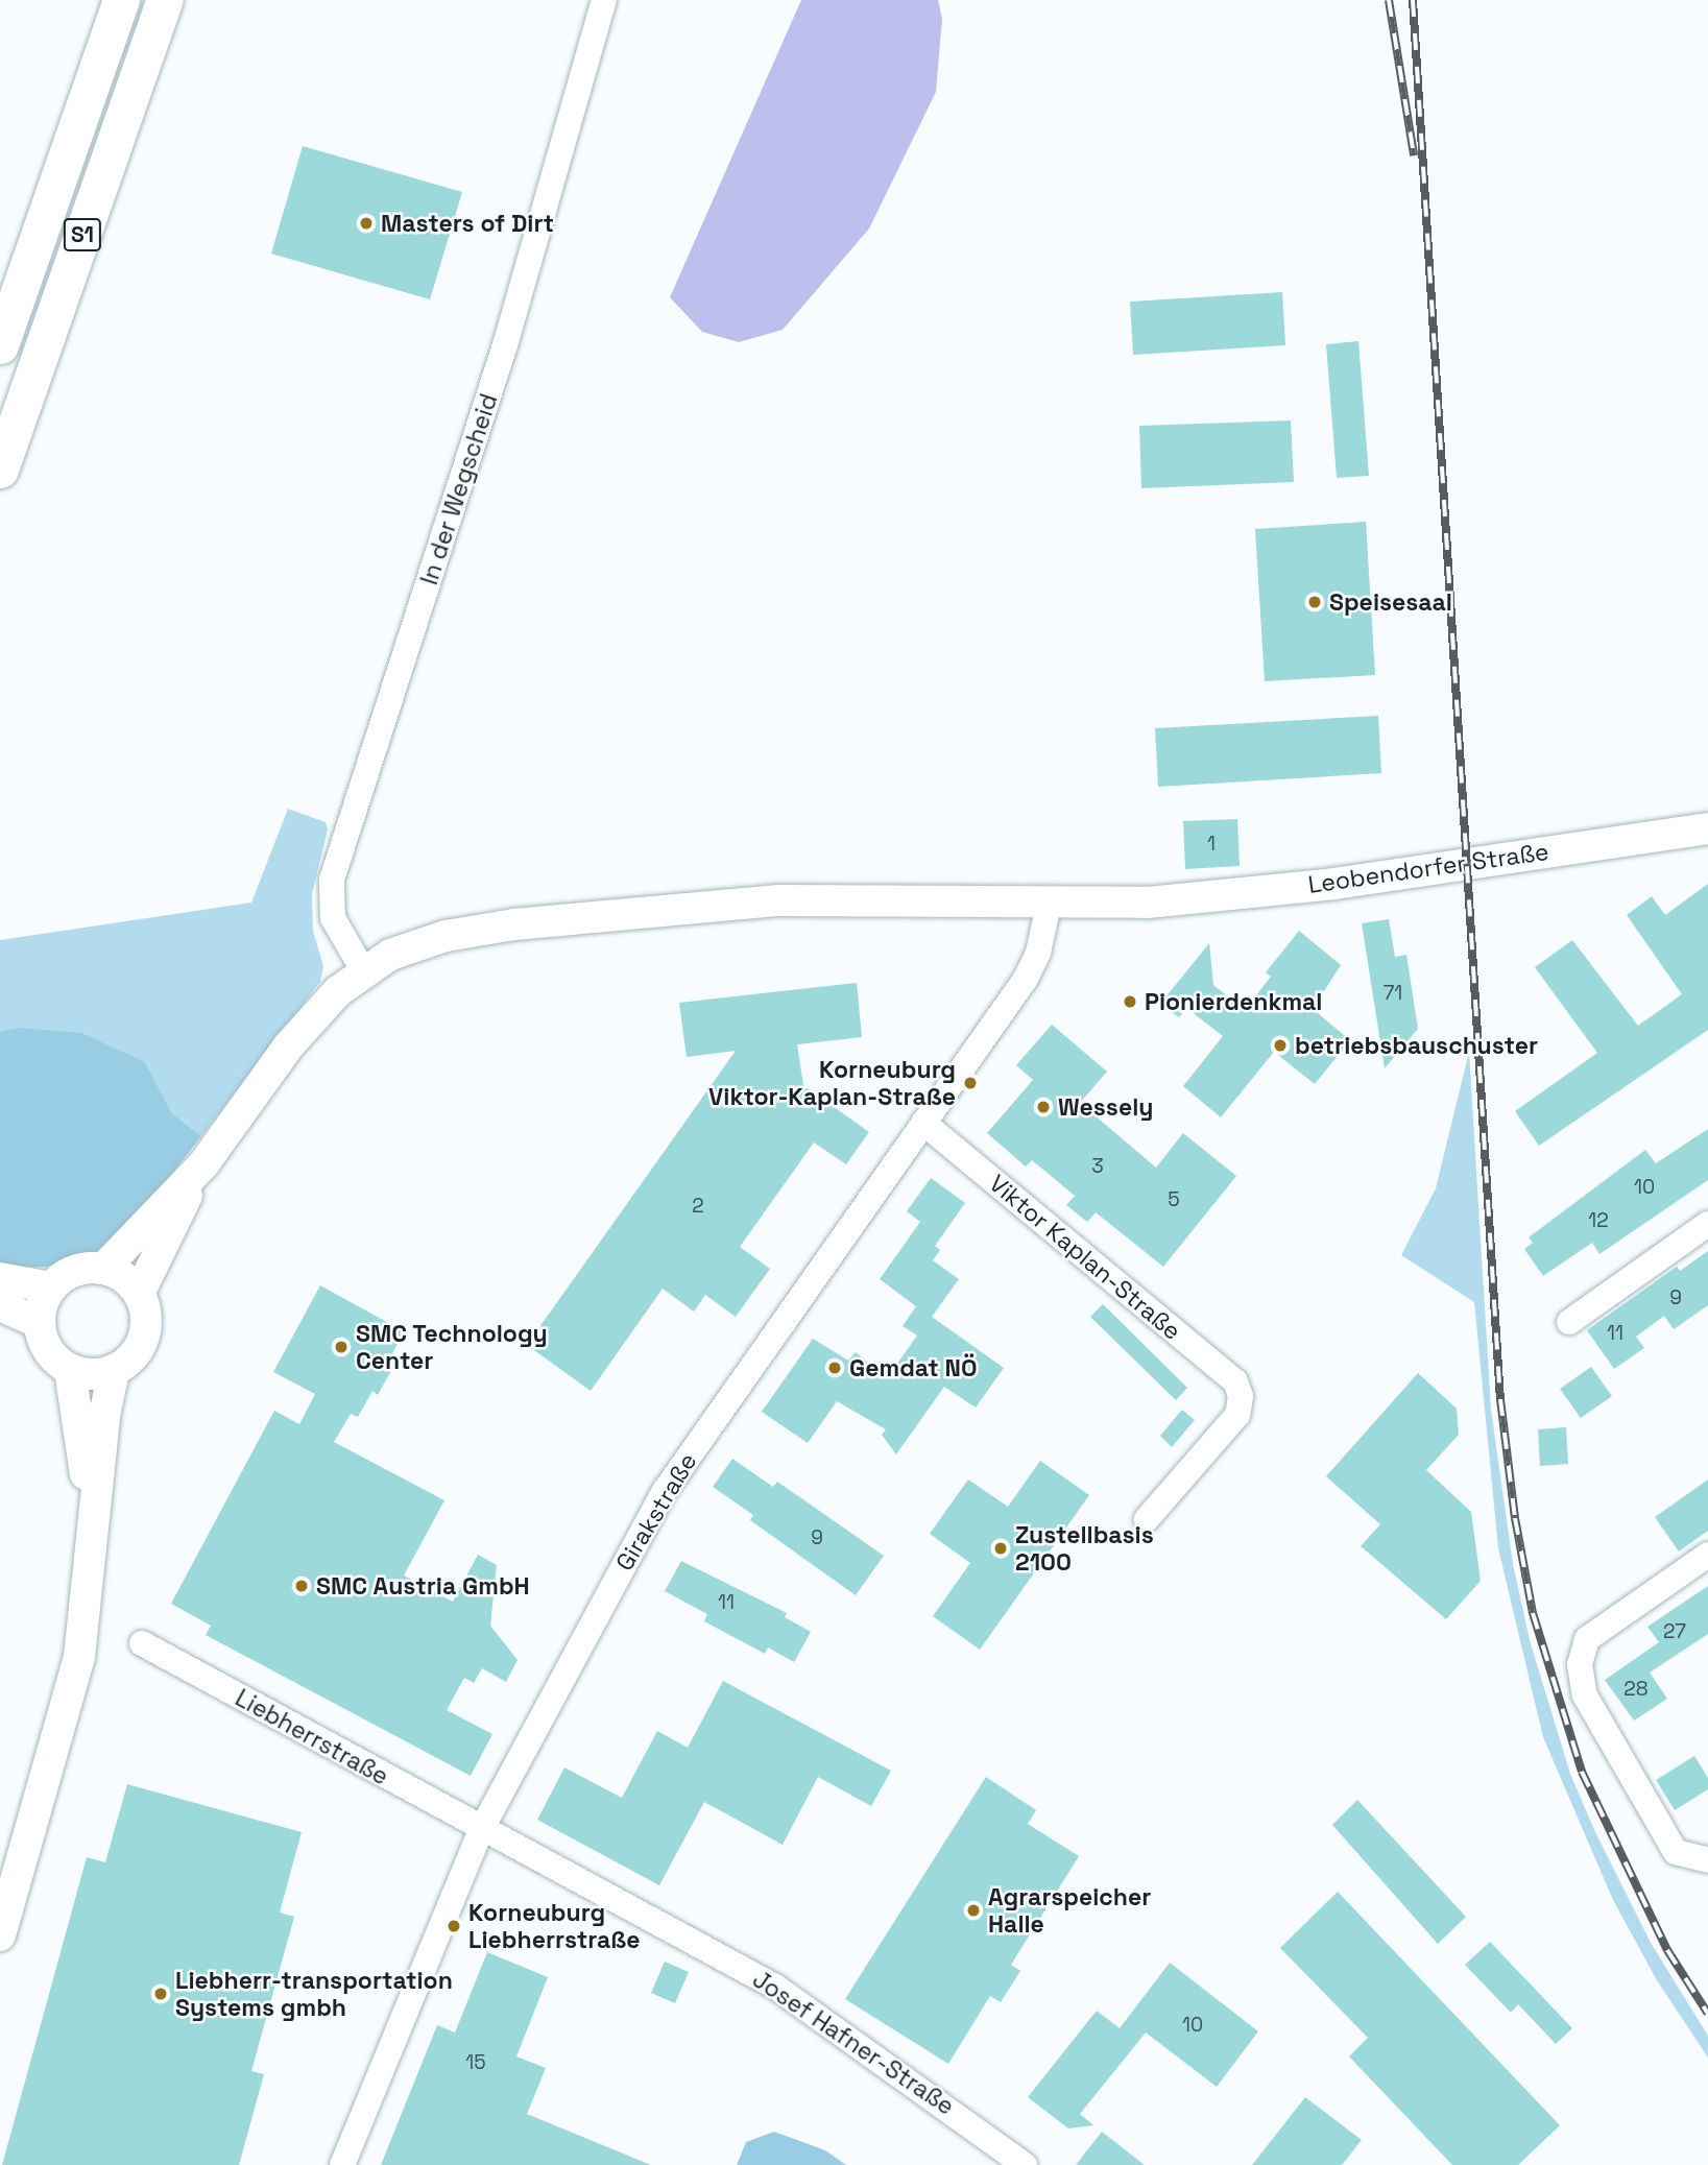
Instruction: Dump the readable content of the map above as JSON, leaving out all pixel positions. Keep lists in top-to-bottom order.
{
  "streets": {
    "highway": ["S1"],
    "main road": ["Leobendorfer Straße"],
    "street": [
      "In der Wegscheid",
      "Viktor Kaplan-Straße",
      "Girakstraße",
      "Liebherrstraße",
      "Josef Hafner-Straße"
    ]
  },
  "crossings": [
    ["In der Wegscheid", "Leobendorfer Straße"],
    ["Leobendorfer Straße", "Girakstraße"],
    ["Viktor Kaplan-Straße", "Girakstraße"],
    ["Girakstraße", "Liebherrstraße"],
    ["Girakstraße", "Josef Hafner-Straße"],
    ["Liebherrstraße", "Josef Hafner-Straße"]
  ],
  "places": [
    "Masters of Dirt",
    "Speisesaal",
    "Pionierdenkmal",
    "betriebsbauschuster",
    "Korneuburg Viktor-Kaplan-Straße",
    "Wessely",
    "SMC Technology Center",
    "Gemdat NÖ",
    "Zustellbasis 2100",
    "SMC Austria GmbH",
    "Agrarspeicher Halle",
    "Korneuburg Liebherrstraße",
    "Liebherr-transportation Systems gmbh"
  ],
  "house_numbers": [
    "1",
    "71",
    "3",
    "10",
    "5",
    "2",
    "12",
    "9",
    "11",
    "9",
    "11",
    "27",
    "28",
    "10",
    "15"
  ]
}
